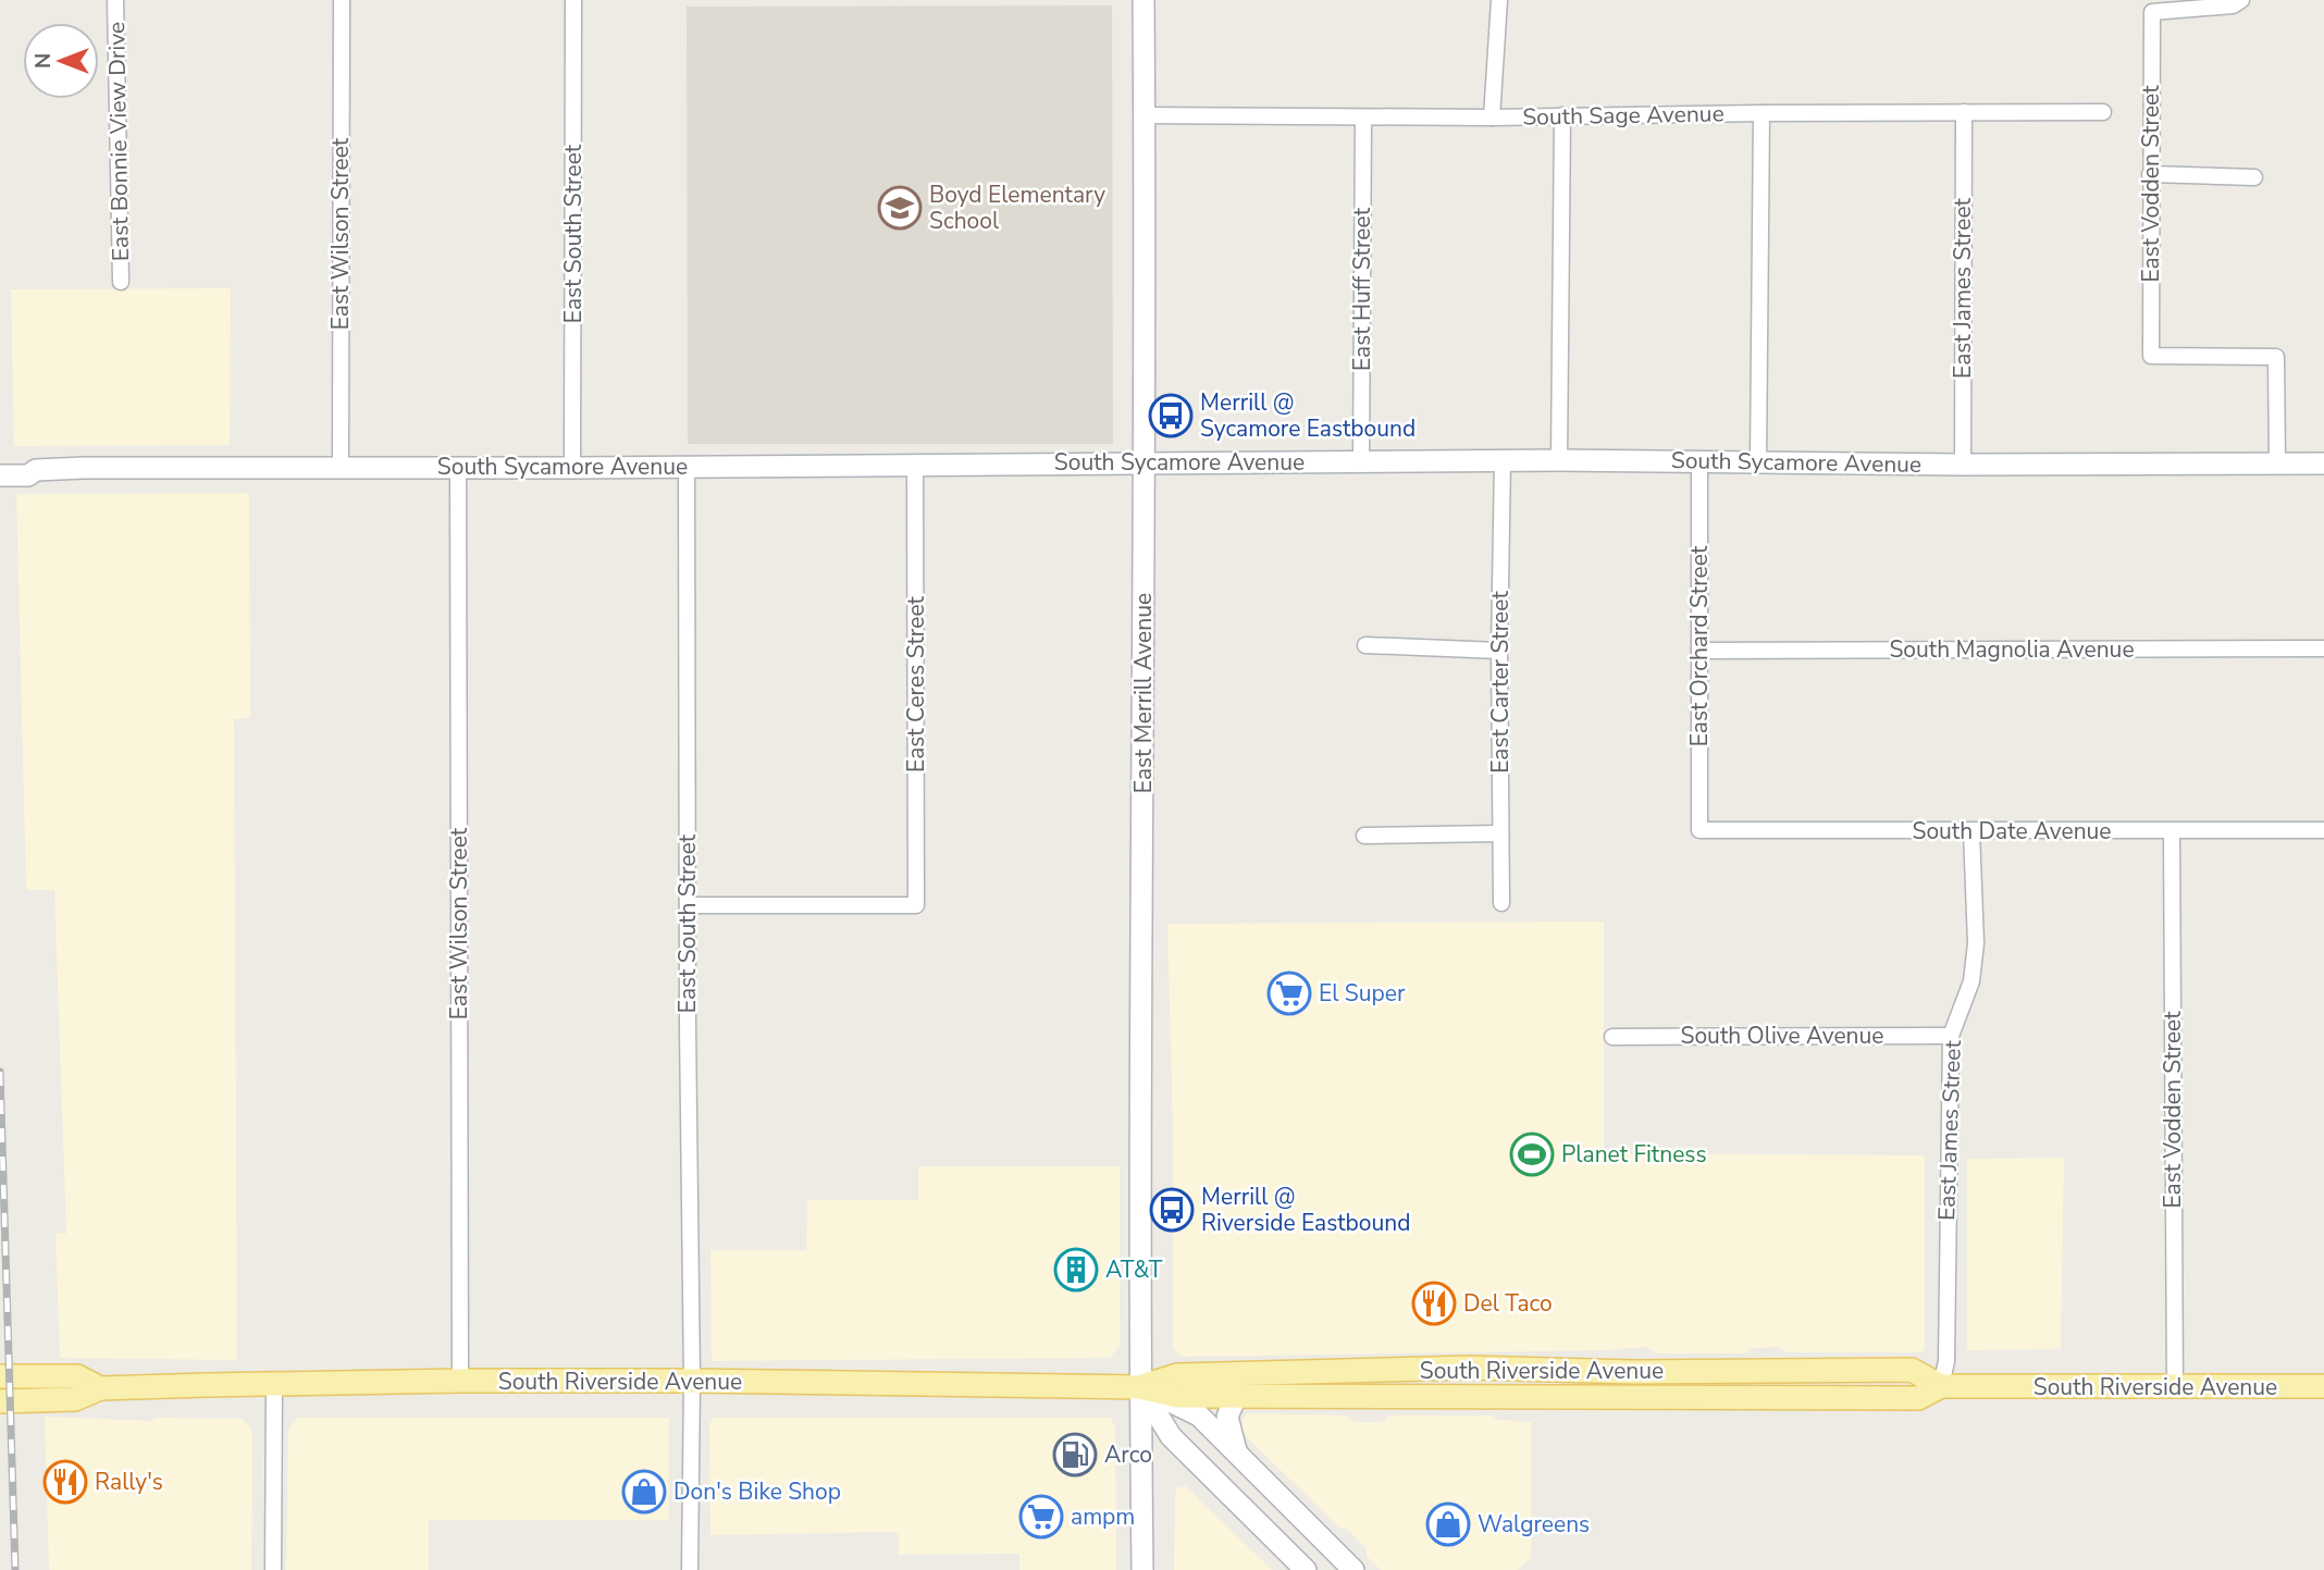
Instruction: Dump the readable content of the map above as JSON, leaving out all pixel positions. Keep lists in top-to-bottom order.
{
  "streets": {
    "main road": ["South Riverside Avenue"],
    "street": [
      "South Sage Avenue",
      "East Bonnie View Drive",
      "East Vodden Street",
      "East Wilson Street",
      "East South Street",
      "East James Street",
      "East Huff Street",
      "South Sycamore Avenue",
      "East Orchard Street",
      "South Magnolia Avenue",
      "East Carter Street",
      "East Ceres Street",
      "East Merrill Avenue",
      "South Date Avenue",
      "South Olive Avenue"
    ]
  },
  "crossings": [
    ["South Sage Avenue", "East James Street"],
    ["South Sage Avenue", "East Huff Street"],
    ["South Sage Avenue", "East Merrill Avenue"],
    ["East Vodden Street", "South Sycamore Avenue"],
    ["East Vodden Street", "South Date Avenue"],
    ["East Vodden Street", "South Riverside Avenue"],
    ["East Wilson Street", "South Sycamore Avenue"],
    ["East Wilson Street", "South Riverside Avenue"],
    ["East South Street", "South Sycamore Avenue"],
    ["East South Street", "East Ceres Street"],
    ["East South Street", "South Riverside Avenue"],
    ["East James Street", "South Sycamore Avenue"],
    ["East James Street", "South Date Avenue"],
    ["East James Street", "South Olive Avenue"],
    ["East James Street", "South Riverside Avenue"],
    ["East Huff Street", "South Sycamore Avenue"],
    ["South Sycamore Avenue", "East Orchard Street"],
    ["South Sycamore Avenue", "East Carter Street"],
    ["South Sycamore Avenue", "East Ceres Street"],
    ["South Sycamore Avenue", "East Merrill Avenue"],
    ["East Orchard Street", "South Magnolia Avenue"],
    ["East Orchard Street", "South Date Avenue"],
    ["East Merrill Avenue", "South Riverside Avenue"]
  ],
  "places": {
    "school or university": ["Boyd Elementary School"],
    "bus stop": ["Merrill @ Sycamore Eastbound", "Merrill @ Riverside Eastbound"],
    "supermarket": ["El Super", "ampm"],
    "sports": ["Planet Fitness"],
    "building": ["AT&T"],
    "restaurant": ["Del Taco", "Rally's"],
    "fuel station": ["Arco"],
    "shop": ["Don's Bike Shop", "Walgreens"]
  },
  "north": "left"
}
